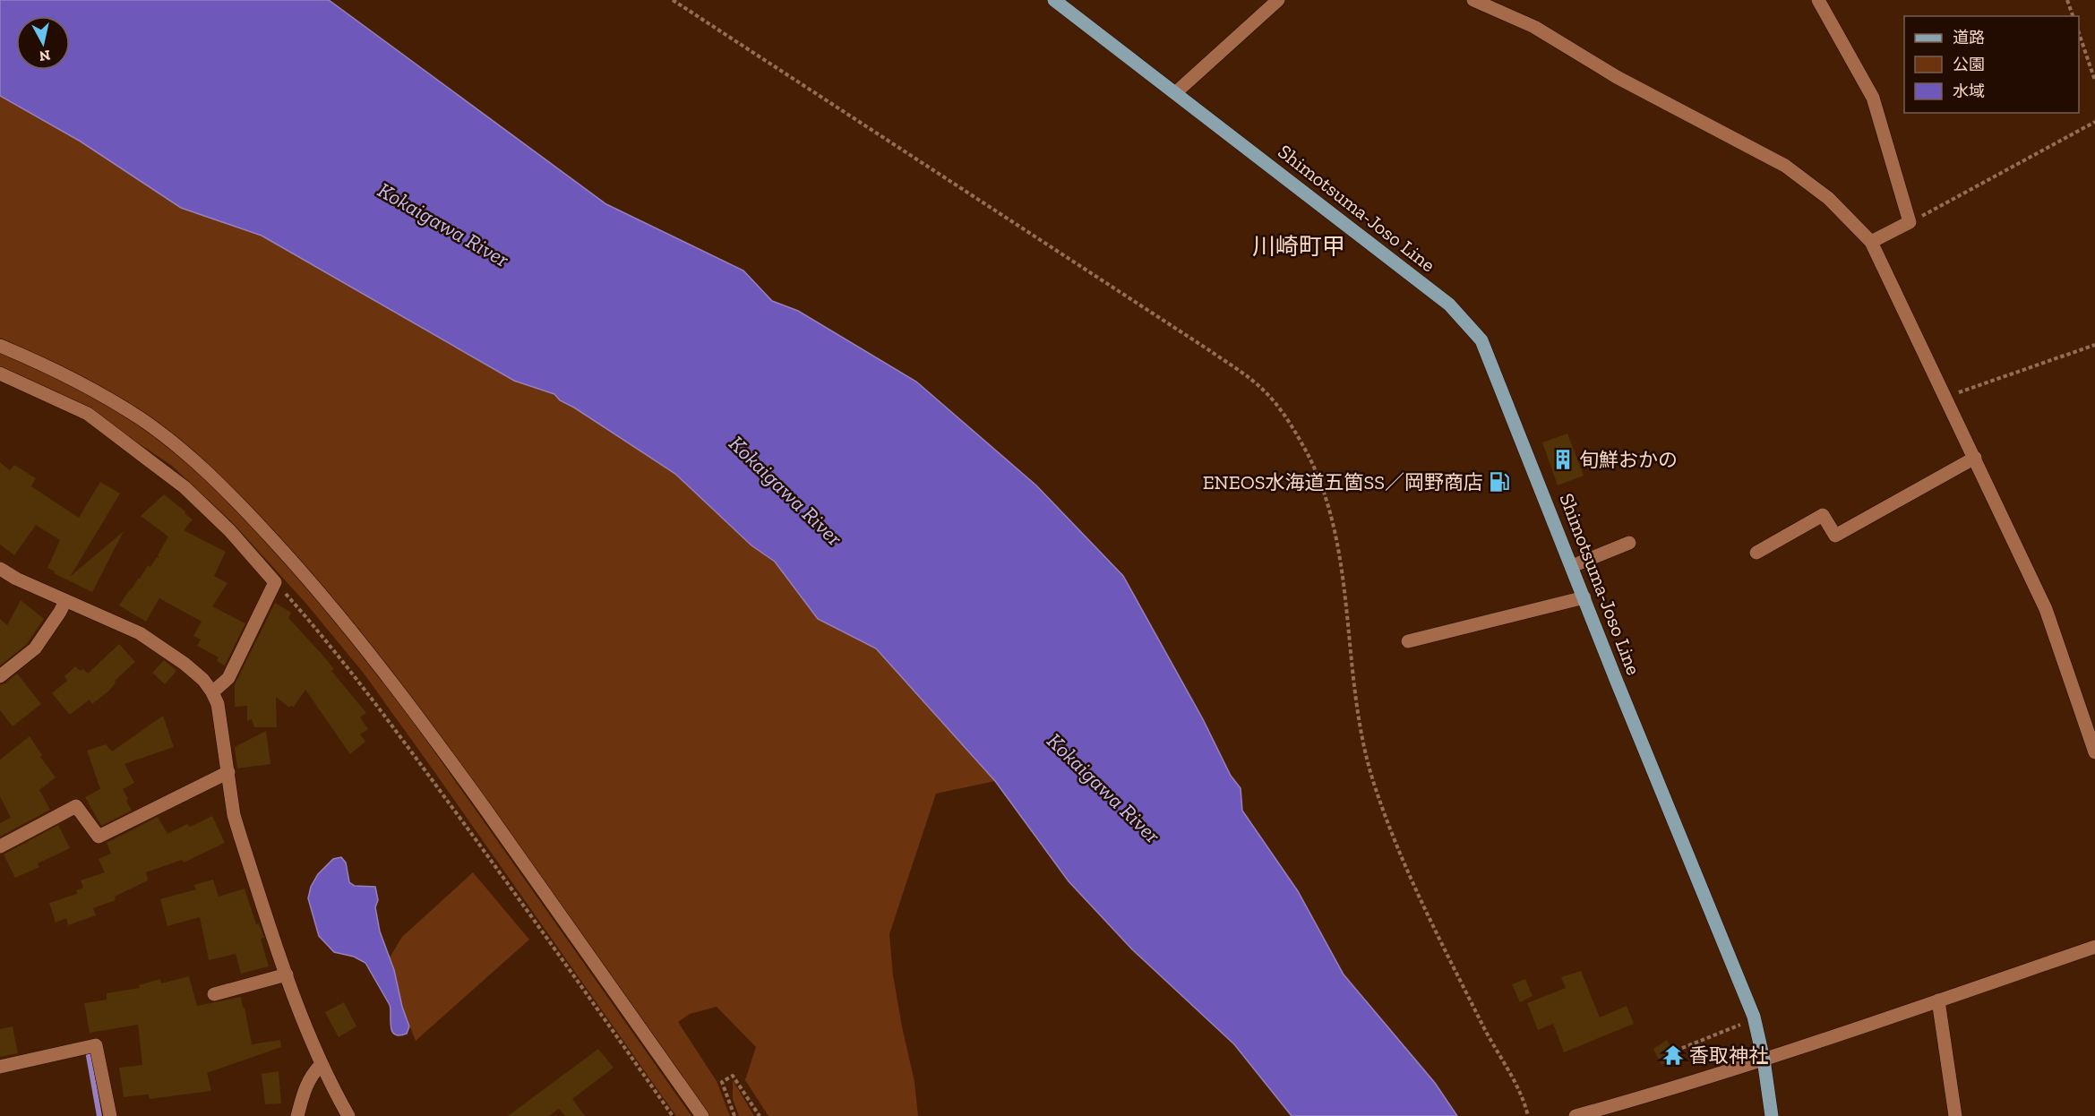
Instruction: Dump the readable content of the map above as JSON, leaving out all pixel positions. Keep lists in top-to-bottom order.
{
  "streets": {
    "main road": ["Shimotsuma-Joso Line"]
  },
  "districts": ["川崎町甲"],
  "water": ["Kokaigawa River"],
  "places": {
    "building": ["旬鮮おかの"],
    "fuel station": ["ENEOS水海道五箇SS／岡野商店"],
    "temple": ["香取神社"]
  },
  "legend": ["道路", "公園", "水域"],
  "north": "bottom"
}
